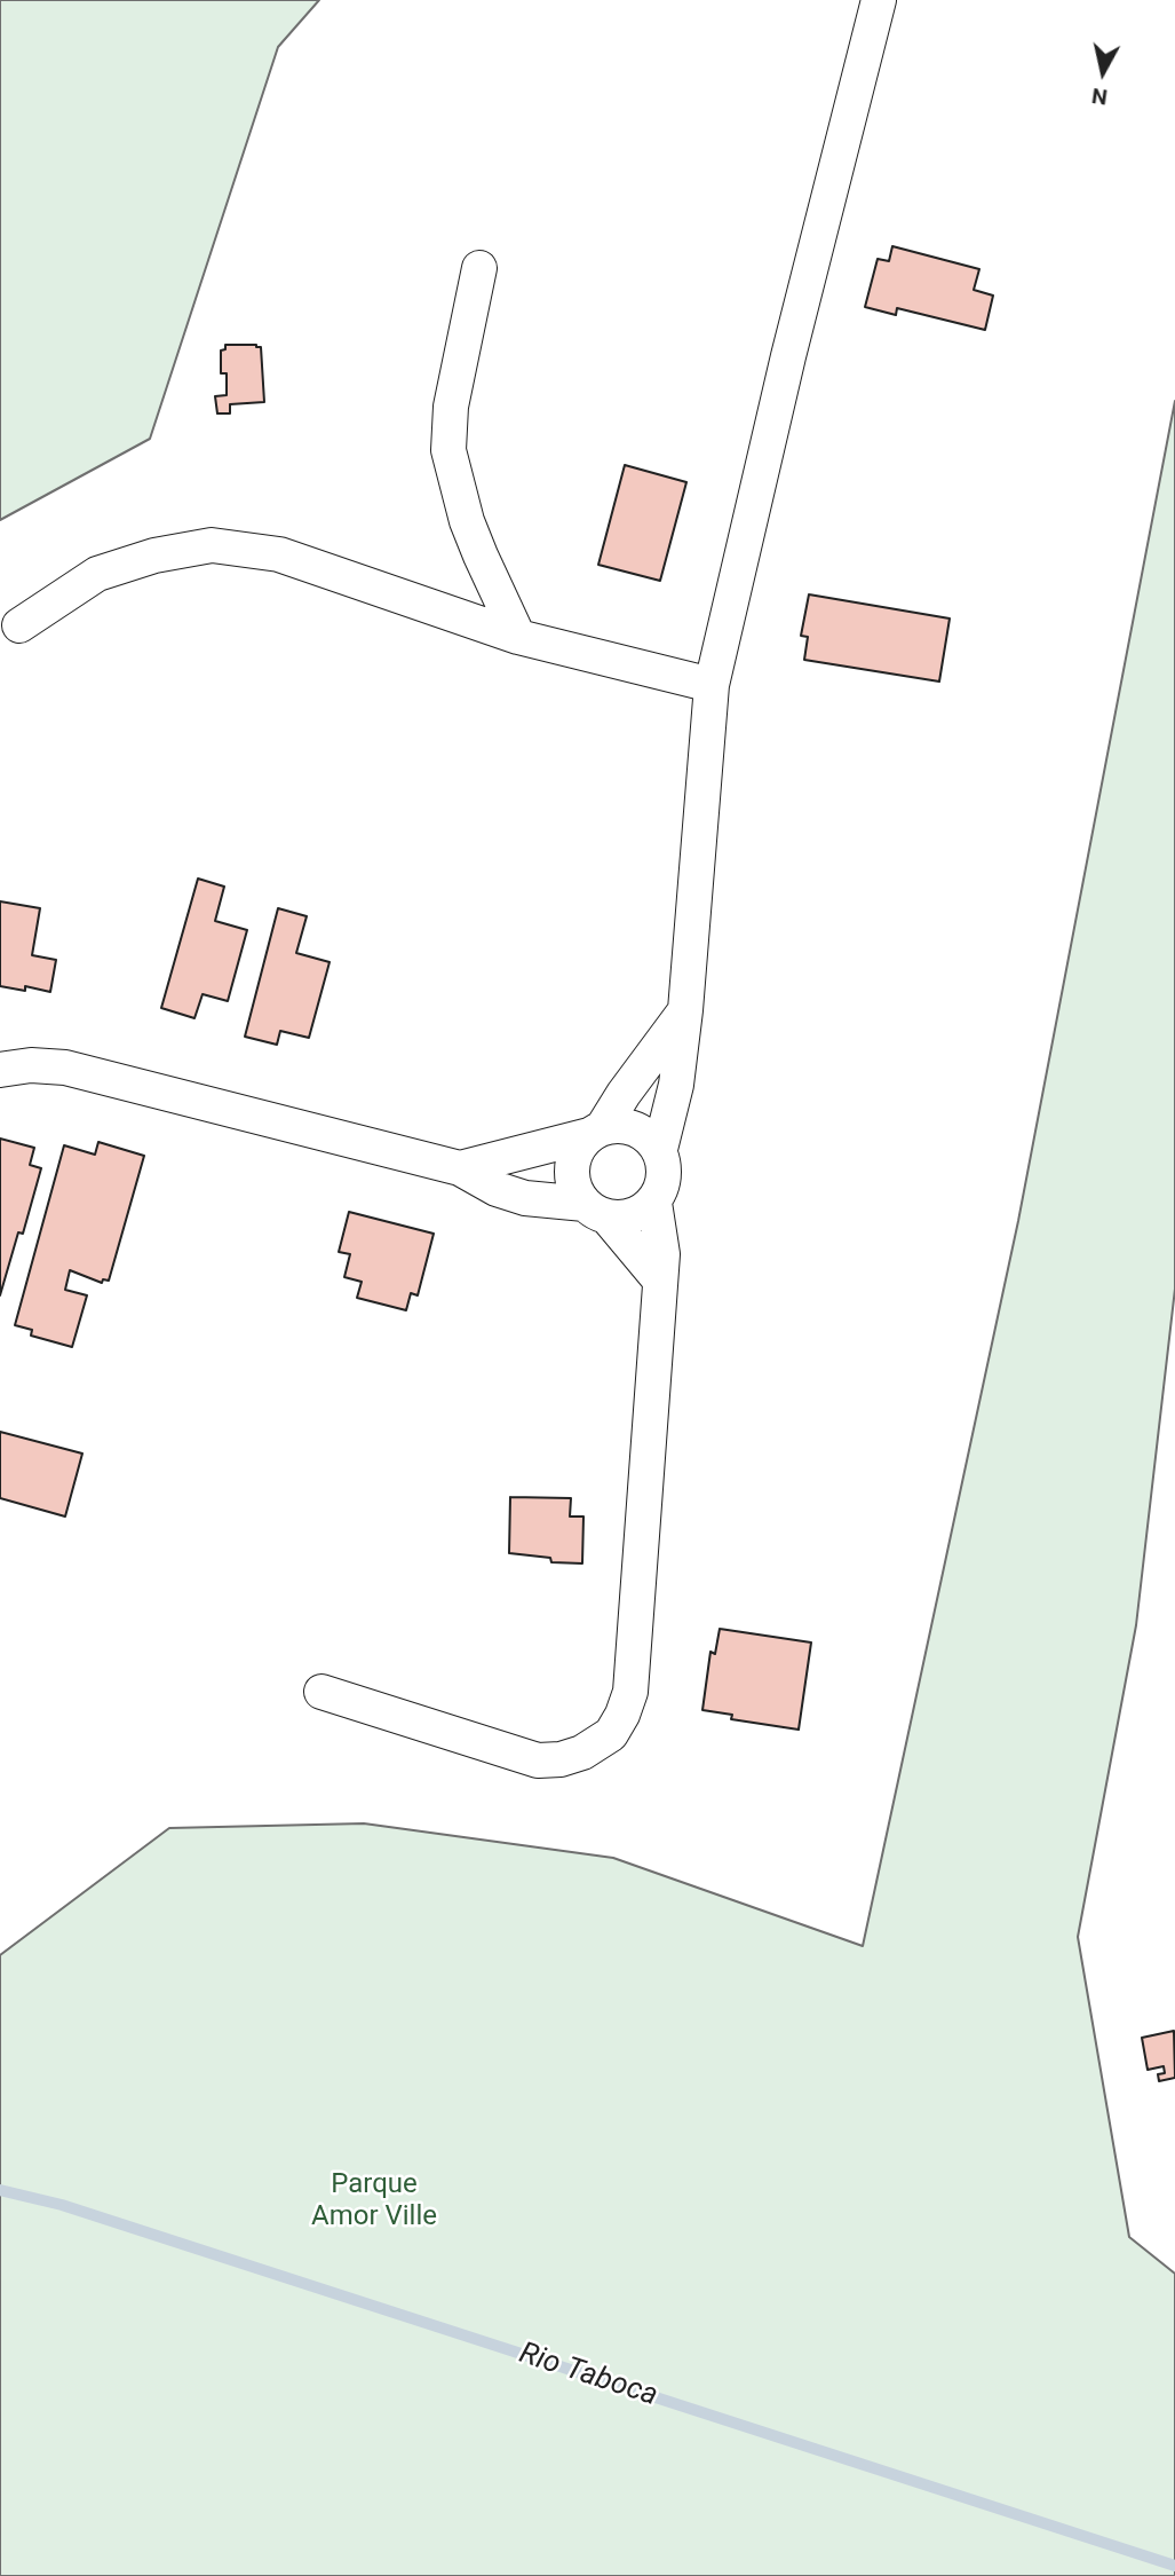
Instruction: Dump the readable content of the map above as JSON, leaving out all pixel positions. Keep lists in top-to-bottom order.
{
  "water": ["Rio Taboca"],
  "parks": ["Parque Amor Ville"],
  "north": "bottom"
}
